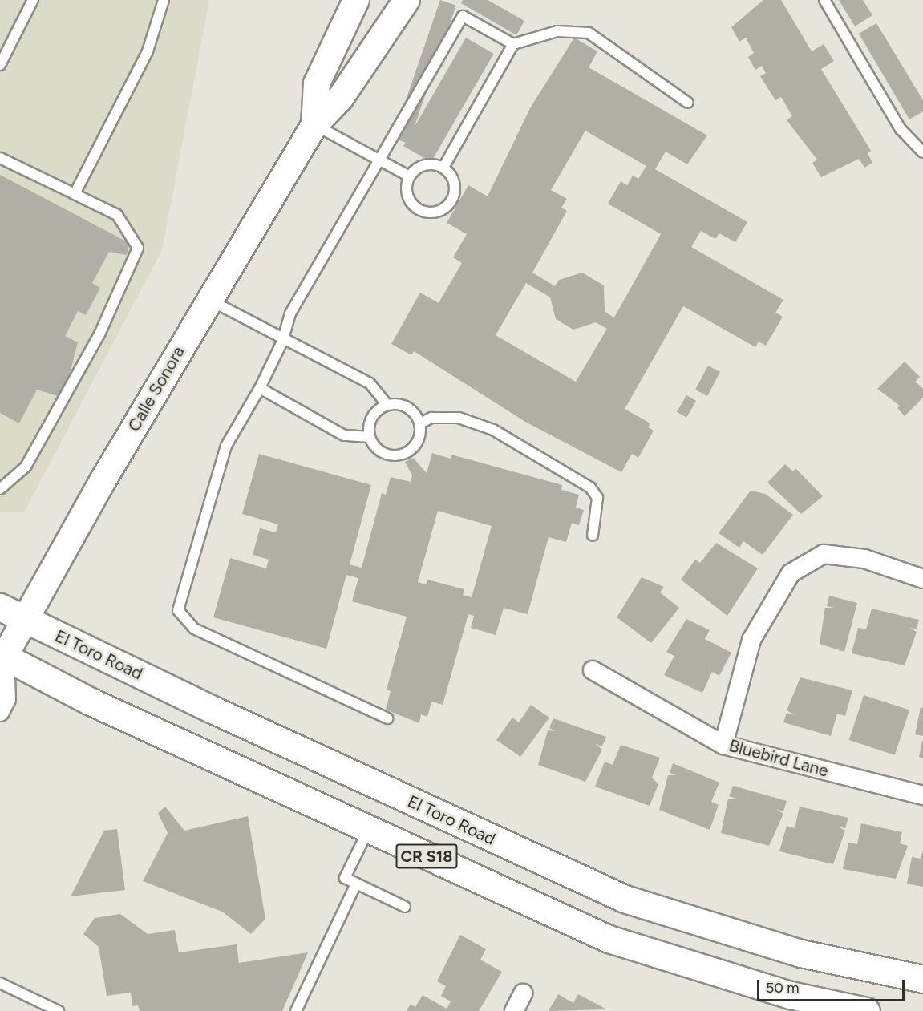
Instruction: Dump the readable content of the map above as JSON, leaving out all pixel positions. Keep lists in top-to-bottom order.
{
  "streets": {
    "main road": ["El Toro Road", "CR S18"],
    "street": ["Calle Sonora", "Bluebird Lane"]
  },
  "crossings": [
    ["Calle Sonora", "El Toro Road"],
    ["Calle Sonora", "CR S18"]
  ],
  "scale_bar": "50 m"
}
